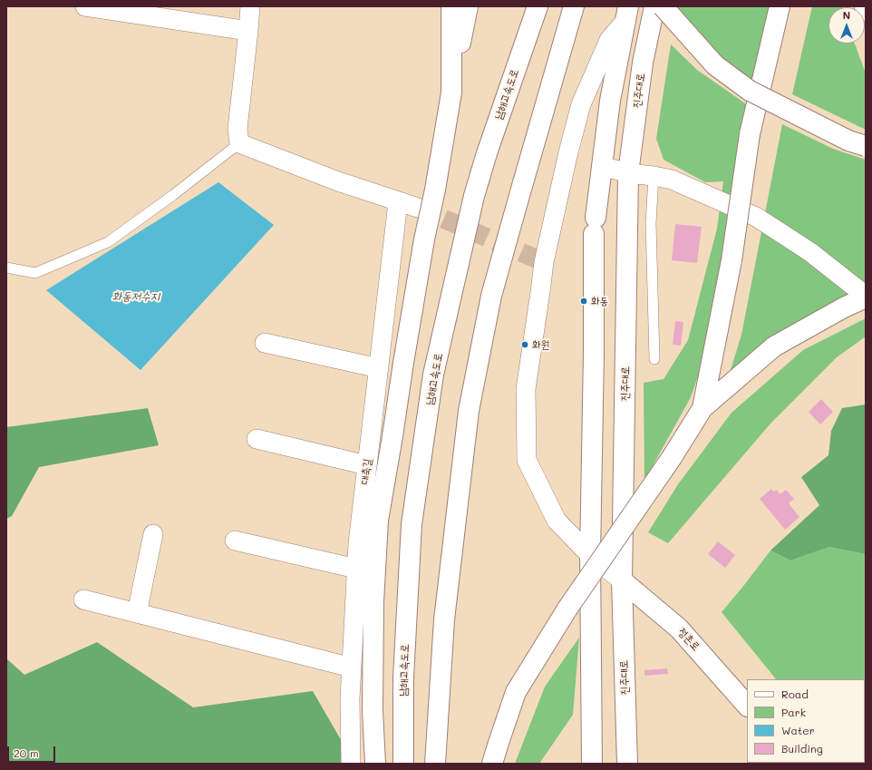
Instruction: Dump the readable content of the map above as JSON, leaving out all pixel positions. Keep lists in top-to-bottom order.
{
  "streets": {
    "main road": ["진주대로", "남해고속도로", "정촌로"],
    "street": ["대축길"]
  },
  "crossings": [
    ["진주대로", "정촌로"]
  ],
  "water": ["화동저수지"],
  "places": ["화동", "화원"],
  "legend": [
    "Road",
    "Park",
    "Water",
    "Building"
  ],
  "scale_bar": "20 m",
  "north": "top"
}
